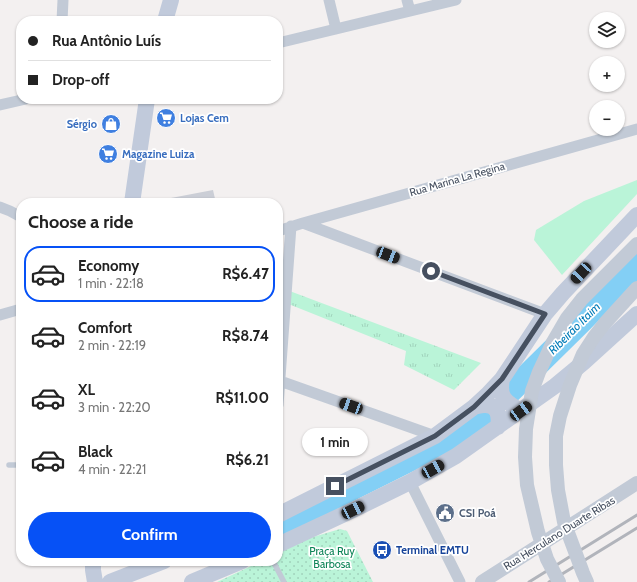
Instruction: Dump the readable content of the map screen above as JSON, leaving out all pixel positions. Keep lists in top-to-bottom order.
{
  "streets": {
    "street": ["Rua Marina La Regina", "Rua Herculano Duarte Ribas"]
  },
  "water": ["Ribeirão Itaim"],
  "parks": ["Praça Ruy Barbosa"],
  "places": {
    "supermarket": ["Lojas Cem", "Magazine Luiza"],
    "shop": ["Sérgio"],
    "public building": ["CSI Poá"],
    "bus stop": ["Terminal EMTU"]
  },
  "page": {
    "map_buttons": ["+", "−"],
    "banner": ["Rua Antônio Luís", "Drop-off"],
    "heading": "Choose a ride",
    "list": [
      {
        "name": "Economy",
        "note": "1 min · 22:18",
        "value": "R$6.47"
      },
      {
        "name": "Comfort",
        "note": "2 min · 22:19",
        "value": "R$8.74"
      },
      {
        "name": "XL",
        "note": "3 min · 22:20",
        "value": "R$11.00"
      },
      {
        "name": "Black",
        "note": "4 min · 22:21",
        "value": "R$6.21"
      }
    ],
    "bubble": "1 min",
    "buttons": "Confirm"
  }
}
